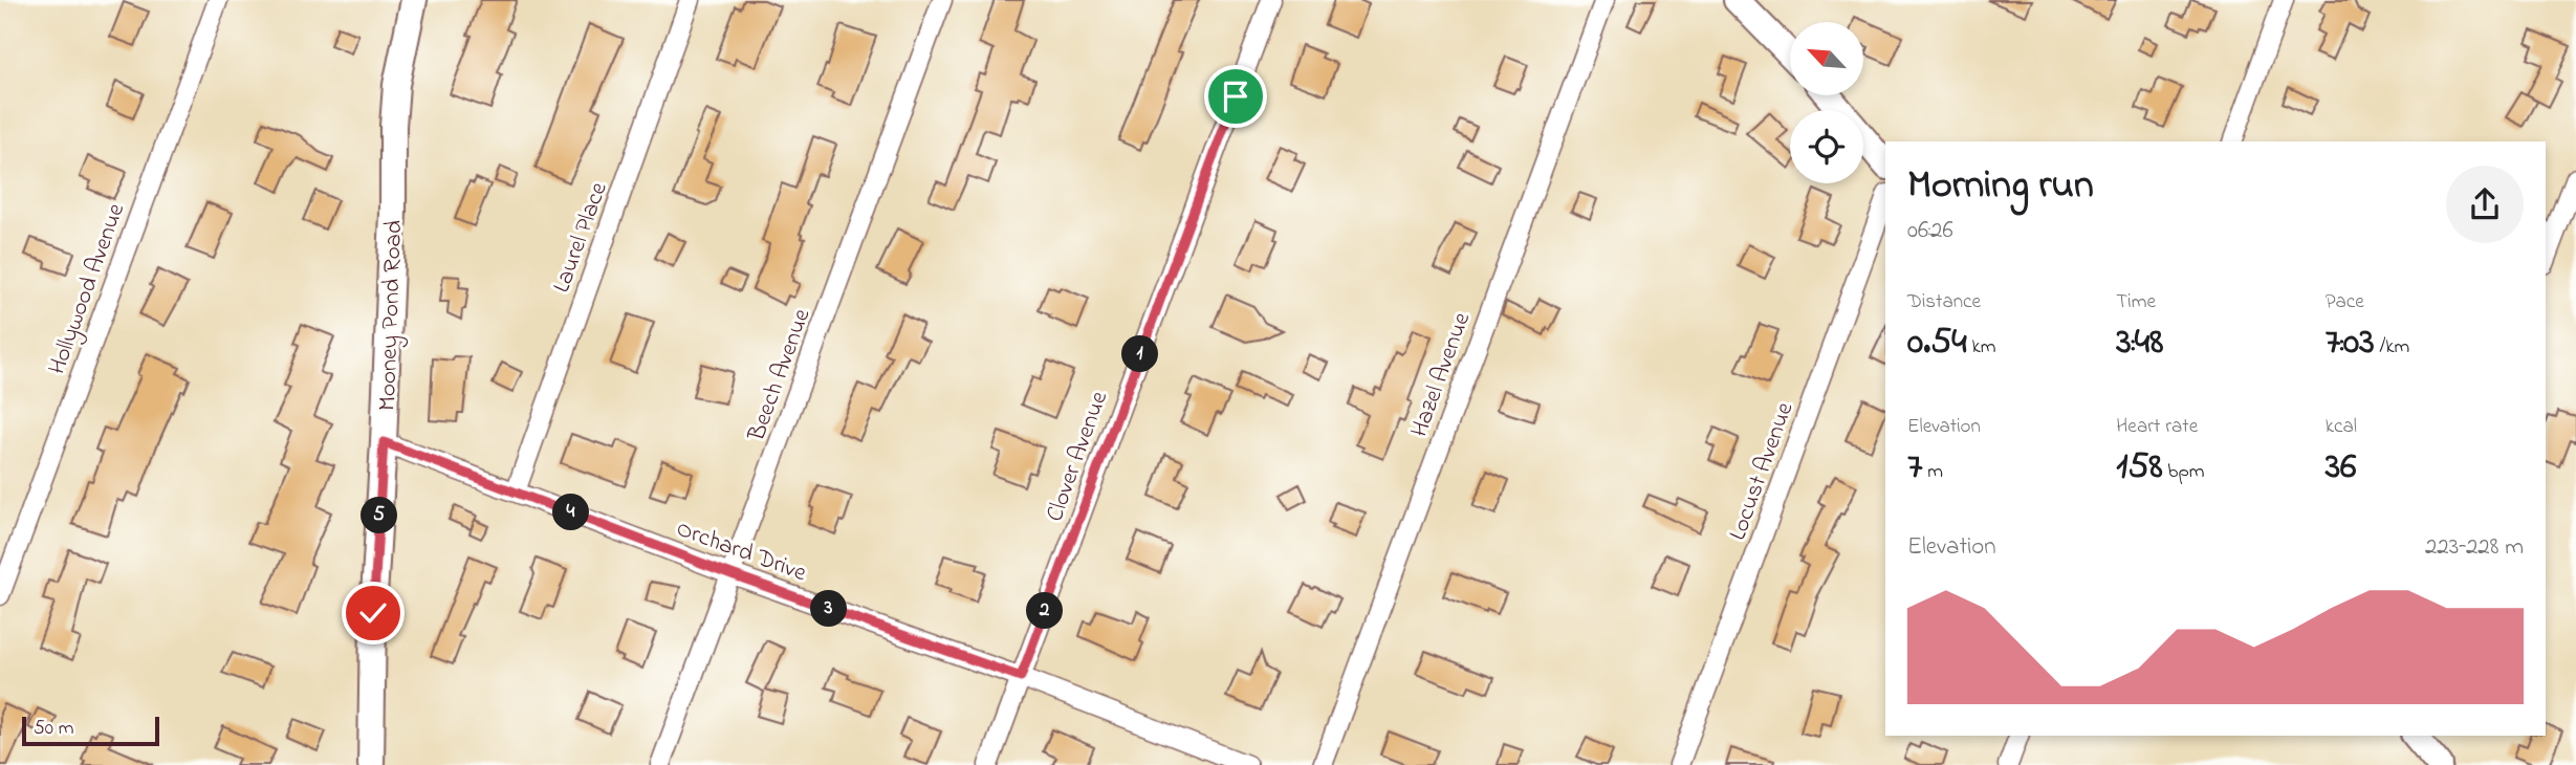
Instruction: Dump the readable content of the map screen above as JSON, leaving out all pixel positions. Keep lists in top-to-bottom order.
{
  "streets": {
    "street": [
      "Laurel Place",
      "Hollywood Avenue",
      "Mooney Pond Road",
      "Beech Avenue",
      "Hazel Avenue",
      "Clover Avenue",
      "Locust Avenue",
      "Orchard Drive"
    ]
  },
  "crossings": [
    ["Laurel Place", "Orchard Drive"],
    ["Mooney Pond Road", "Orchard Drive"],
    ["Beech Avenue", "Orchard Drive"],
    ["Clover Avenue", "Orchard Drive"]
  ],
  "scale_bar": "50 m",
  "north": "top left",
  "page": {
    "heading": ["Morning run", "06:26"],
    "stats": [
      ["Distance", "0.54 km"],
      ["Time", "3:48"],
      ["Pace", "7:03 /km"],
      ["Elevation", "7 m"],
      ["Heart rate", "158 bpm"],
      ["kcal", "36"]
    ],
    "pins": [
      "1",
      "4",
      "5",
      "3",
      "2"
    ],
    "chart": ["Elevation", "223–228 m"],
    "scale": "50 m"
  }
}
